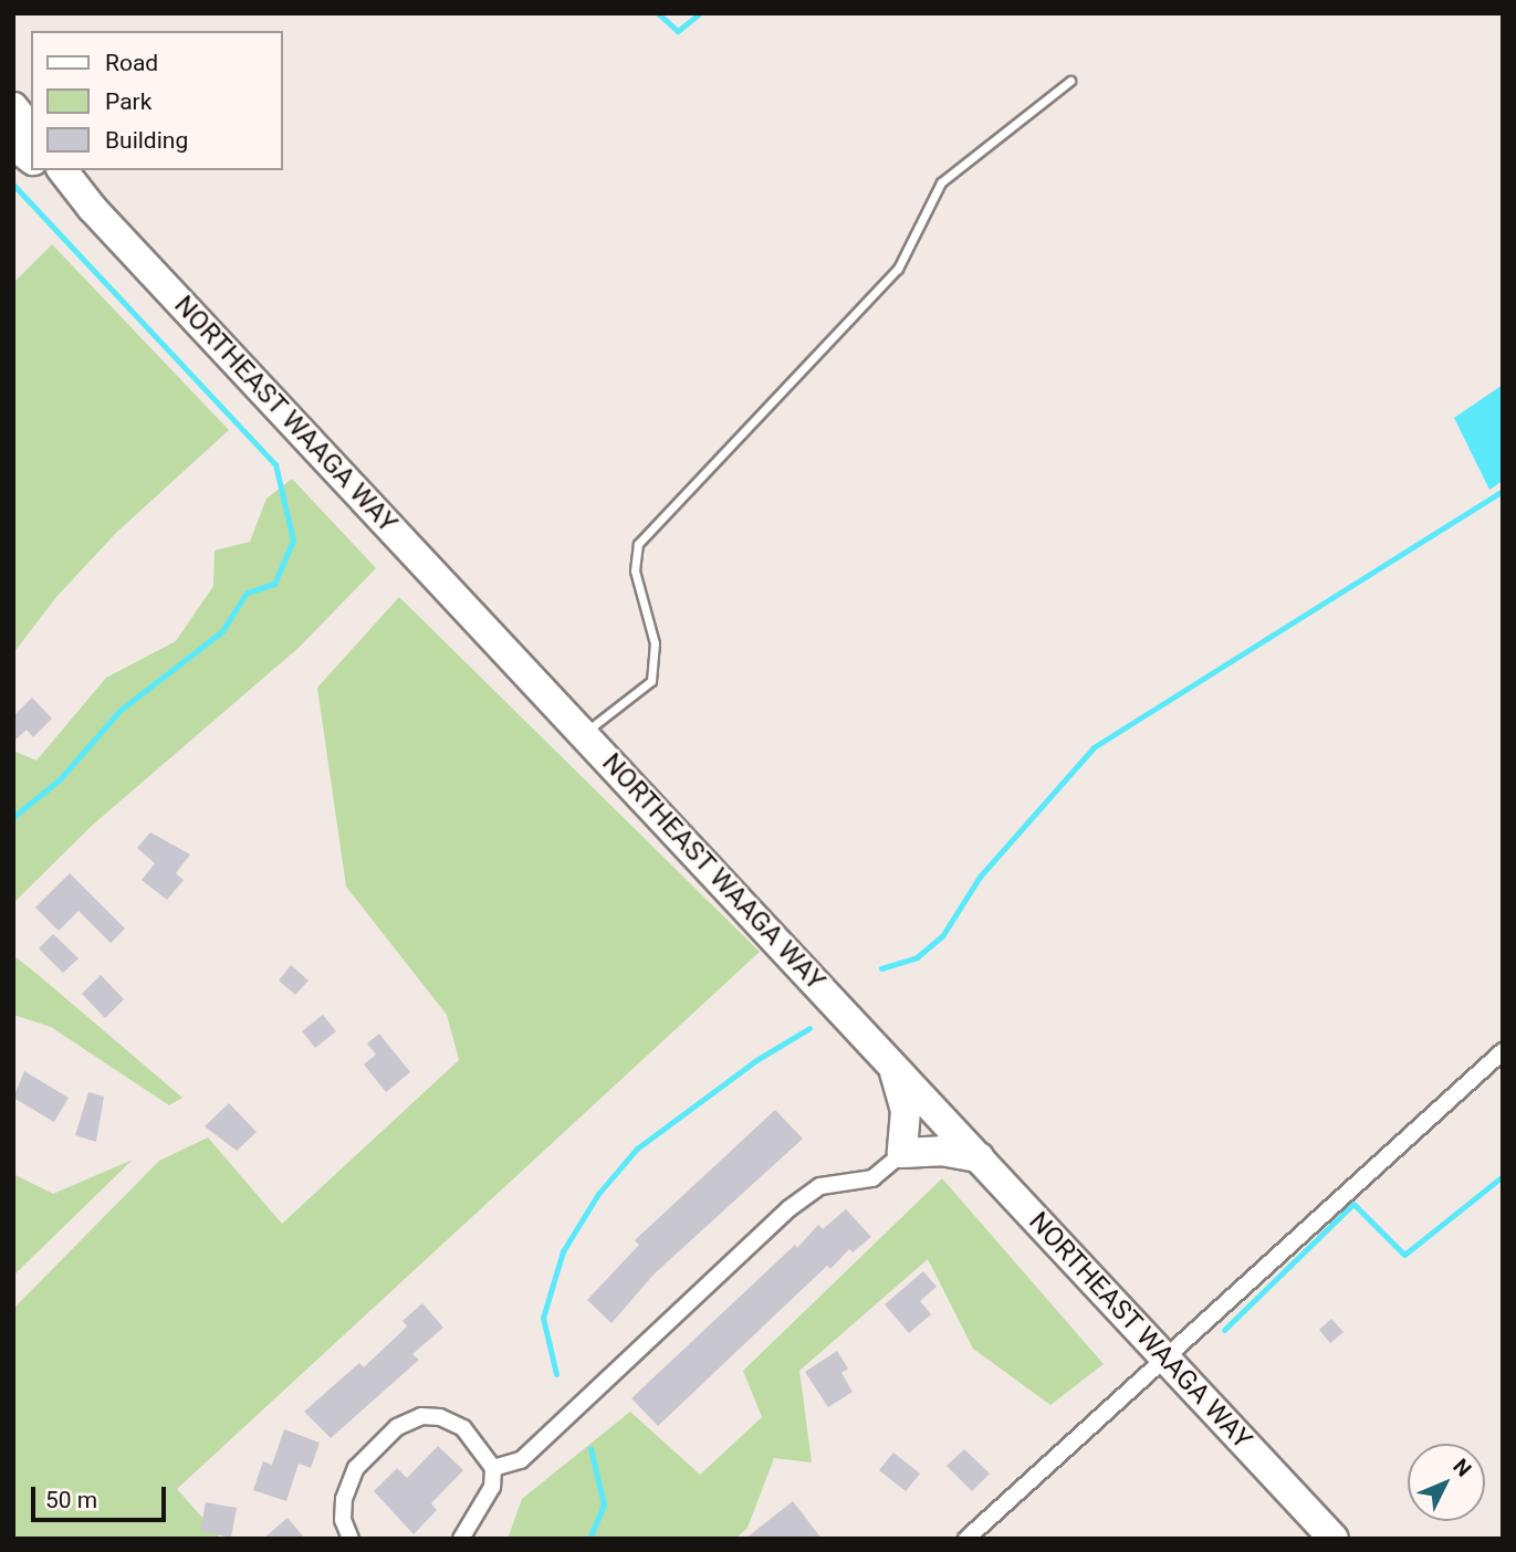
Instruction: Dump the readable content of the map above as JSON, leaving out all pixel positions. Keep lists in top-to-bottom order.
{
  "streets": {
    "highway": ["NORTHEAST WAAGA WAY"]
  },
  "legend": ["Road", "Park", "Building"],
  "scale_bar": "50 m",
  "north": "top right"
}
